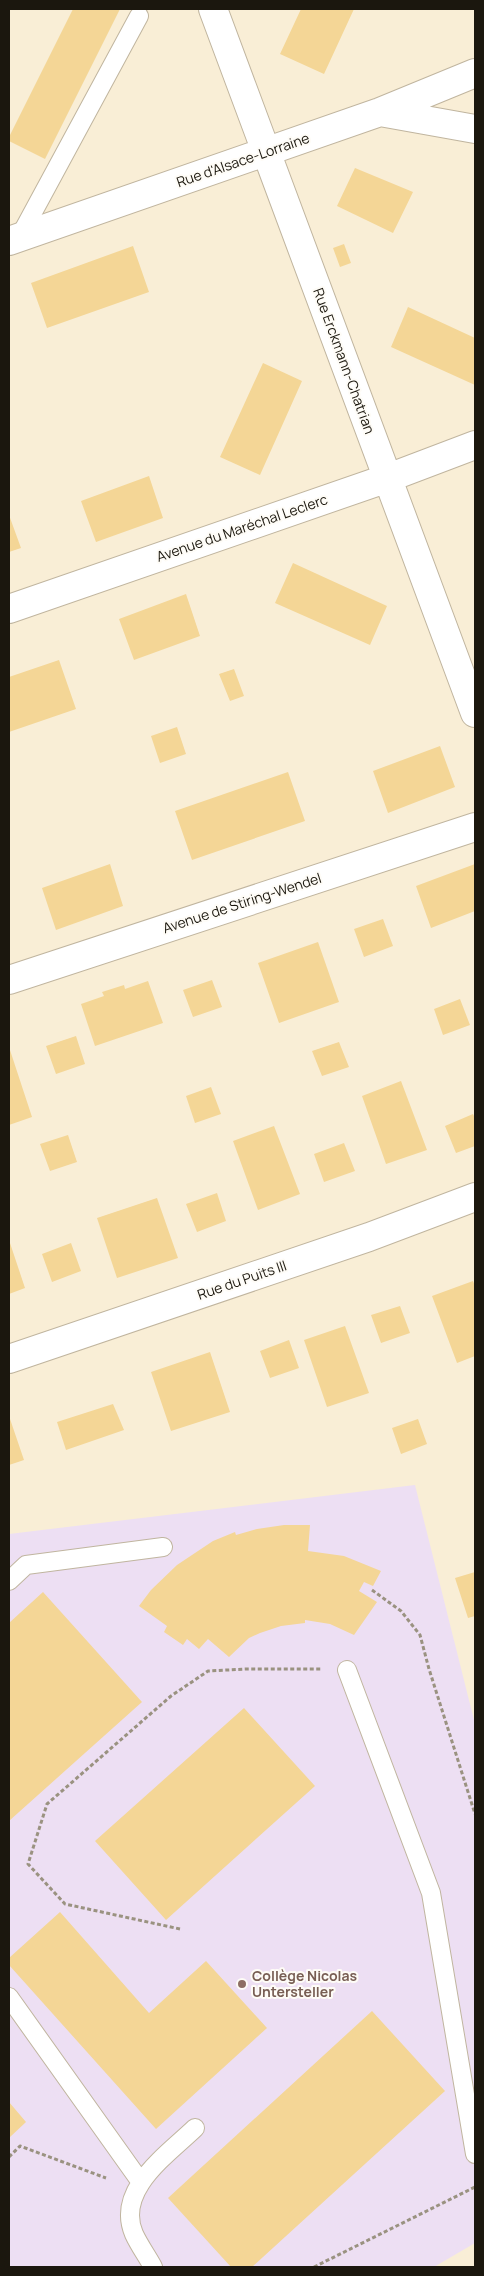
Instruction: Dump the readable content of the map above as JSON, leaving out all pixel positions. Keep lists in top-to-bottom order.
{
  "streets": {
    "street": [
      "Rue d'Alsace-Lorraine",
      "Rue Erckmann-Chatrian",
      "Avenue du Maréchal Leclerc",
      "Avenue de Stiring-Wendel",
      "Rue du Puits III"
    ]
  },
  "crossings": [
    ["Rue d'Alsace-Lorraine", "Rue Erckmann-Chatrian"],
    ["Rue Erckmann-Chatrian", "Avenue du Maréchal Leclerc"]
  ],
  "places": ["Collège Nicolas Untersteller"]
}
